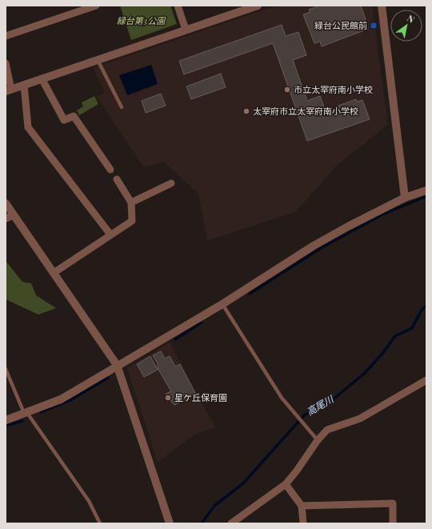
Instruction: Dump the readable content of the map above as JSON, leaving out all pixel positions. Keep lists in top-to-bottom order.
{
  "water": ["高尾川"],
  "parks": ["緑台第3公園"],
  "places": {
    "transit": ["緑台公民館前"],
    "other": ["市立太宰府南小学校", "太宰府市立太宰府南小学校", "星ケ丘保育園"]
  },
  "north": "top right"
}
